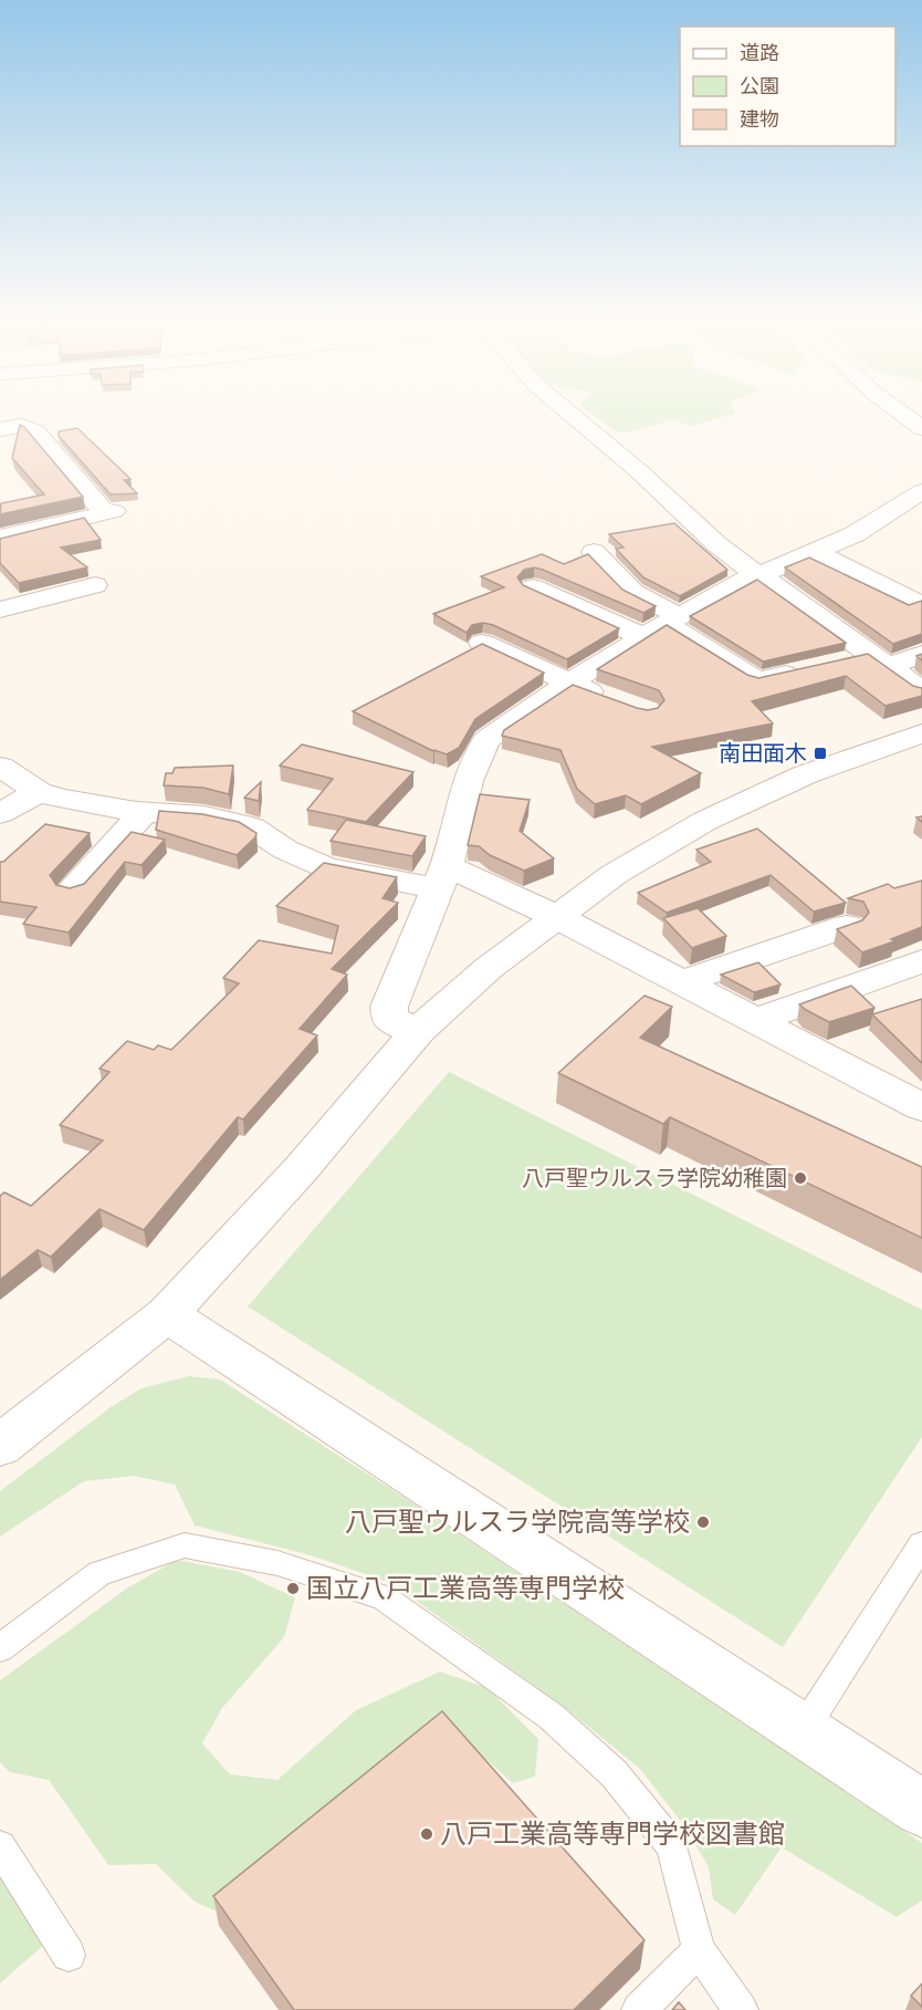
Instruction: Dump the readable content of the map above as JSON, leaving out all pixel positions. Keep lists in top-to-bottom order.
{
  "places": {
    "transit": ["南田面木"],
    "other": [
      "八戸聖ウルスラ学院幼稚園",
      "八戸聖ウルスラ学院高等学校",
      "国立八戸工業高等専門学校",
      "八戸工業高等専門学校図書館"
    ]
  },
  "legend": ["道路", "公園", "建物"]
}
